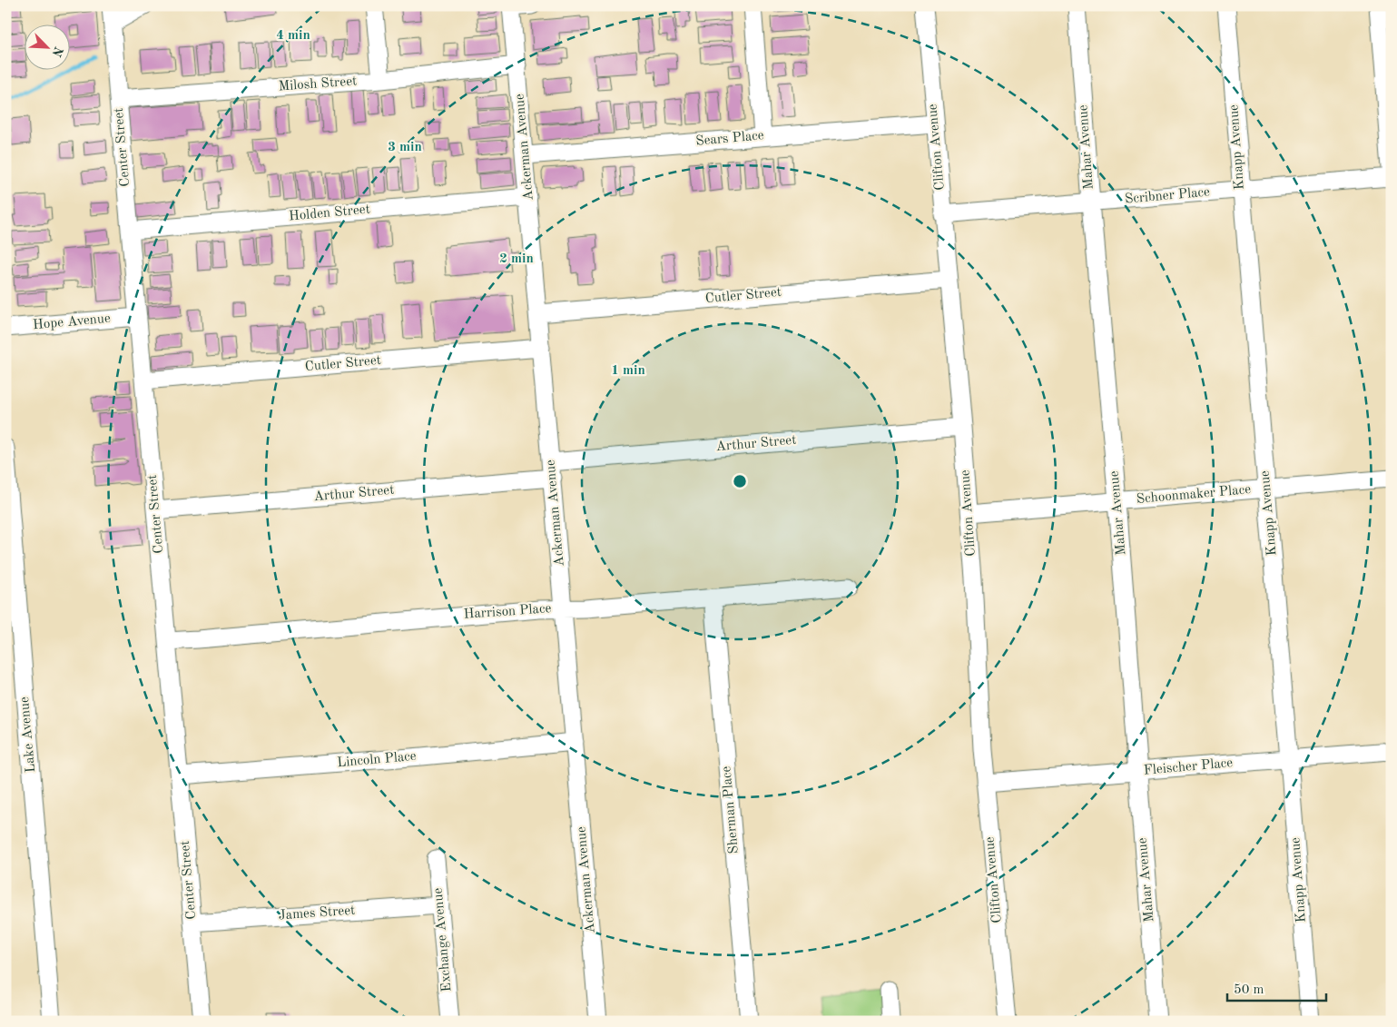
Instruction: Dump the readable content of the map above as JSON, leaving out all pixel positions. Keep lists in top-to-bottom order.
{
  "streets": {
    "street": [
      "Milosh Street",
      "Sears Place",
      "Center Street",
      "Ackerman Avenue",
      "Clifton Avenue",
      "Mahar Avenue",
      "Knapp Avenue",
      "Scribner Place",
      "Holden Street",
      "Cutler Street",
      "Hope Avenue",
      "Arthur Street",
      "Schoonmaker Place",
      "Harrison Place",
      "Lake Avenue",
      "Lincoln Place",
      "Fleischer Place",
      "Sherman Place",
      "James Street",
      "Exchange Avenue"
    ]
  },
  "crossings": [
    ["Milosh Street", "Center Street"],
    ["Milosh Street", "Ackerman Avenue"],
    ["Sears Place", "Ackerman Avenue"],
    ["Sears Place", "Clifton Avenue"],
    ["Center Street", "Holden Street"],
    ["Center Street", "Cutler Street"],
    ["Center Street", "Hope Avenue"],
    ["Center Street", "Arthur Street"],
    ["Center Street", "Harrison Place"],
    ["Center Street", "Lincoln Place"],
    ["Center Street", "James Street"],
    ["Ackerman Avenue", "Holden Street"],
    ["Ackerman Avenue", "Cutler Street"],
    ["Ackerman Avenue", "Arthur Street"],
    ["Ackerman Avenue", "Harrison Place"],
    ["Ackerman Avenue", "Lincoln Place"],
    ["Clifton Avenue", "Scribner Place"],
    ["Clifton Avenue", "Cutler Street"],
    ["Clifton Avenue", "Arthur Street"],
    ["Clifton Avenue", "Schoonmaker Place"],
    ["Clifton Avenue", "Fleischer Place"],
    ["Mahar Avenue", "Scribner Place"],
    ["Mahar Avenue", "Schoonmaker Place"],
    ["Mahar Avenue", "Fleischer Place"],
    ["Knapp Avenue", "Scribner Place"],
    ["Knapp Avenue", "Schoonmaker Place"],
    ["Knapp Avenue", "Fleischer Place"],
    ["Harrison Place", "Sherman Place"],
    ["James Street", "Exchange Avenue"]
  ],
  "scale_bar": "50 m",
  "north": "bottom right",
  "rings": [
    "4 min",
    "3 min",
    "2 min",
    "1 min"
  ]
}
